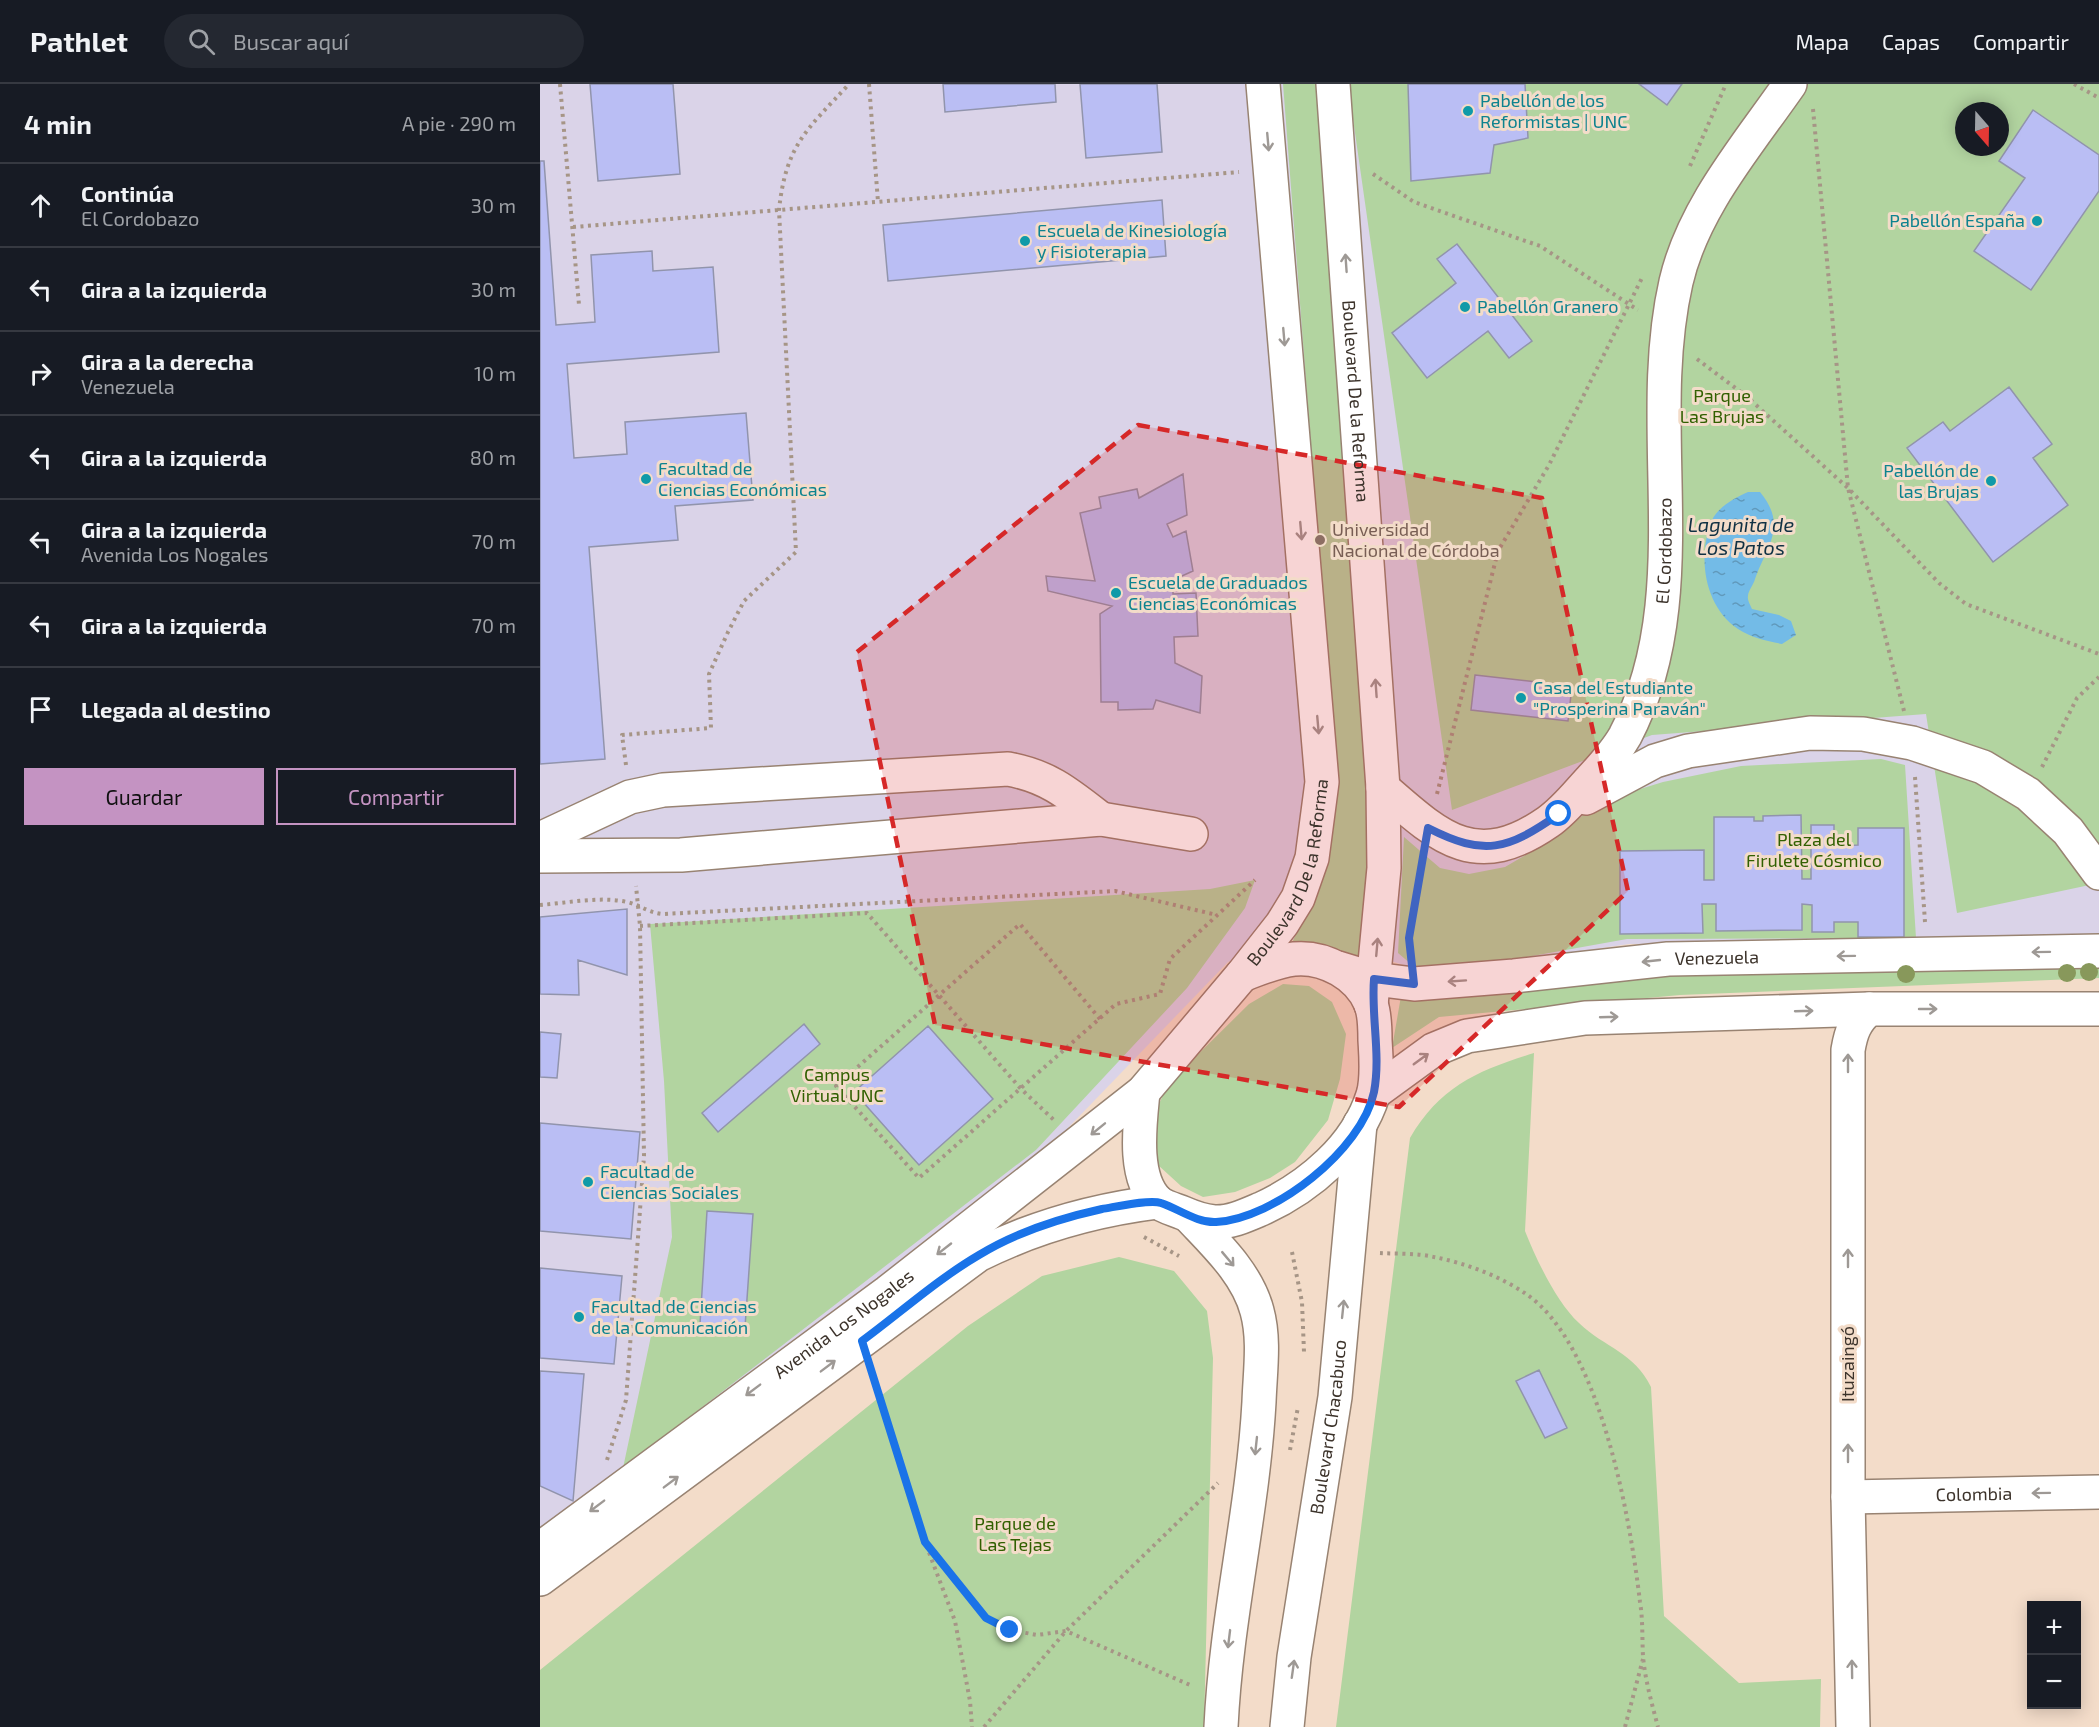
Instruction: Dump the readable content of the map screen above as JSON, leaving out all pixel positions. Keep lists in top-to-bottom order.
{
  "streets": {
    "street": [
      "Boulevard De la Reforma",
      "El Cordobazo",
      "Venezuela",
      "Avenida Los Nogales",
      "Ituzaingó",
      "Boulevard Chacabuco",
      "Colombia"
    ]
  },
  "crossings": [
    ["Boulevard De la Reforma", "El Cordobazo"],
    ["Boulevard De la Reforma", "Venezuela"],
    ["Boulevard De la Reforma", "Avenida Los Nogales"],
    ["Ituzaingó", "Colombia"]
  ],
  "one_way": ["Ituzaingó", "Colombia"],
  "water": ["Lagunita de Los Patos"],
  "parks": [
    "Parque Las Brujas",
    "Plaza del Firulete Cósmico",
    "Campus Virtual UNC",
    "Parque de Las Tejas"
  ],
  "places": [
    "Pabellón de los Reformistas | UNC",
    "Pabellón España",
    "Escuela de Kinesiología y Fisioterapia",
    "Pabellón Granero",
    "Facultad de Ciencias Económicas",
    "Pabellón de las Brujas",
    "Universidad Nacional de Córdoba",
    "Escuela de Graduados Ciencias Económicas",
    "Casa del Estudiante \"Prosperina Paraván\"",
    "Facultad de Ciencias Sociales",
    "Facultad de Ciencias de la Comunicación"
  ],
  "north": "bottom",
  "page": {
    "header": "Pathlet",
    "search": "Buscar aquí",
    "nav": ["Mapa", "Capas", "Compartir"],
    "heading": ["4 min", "A pie · 290 m"],
    "list": [
      ["Continúa", "El Cordobazo", "30 m"],
      ["Gira a la izquierda", "30 m"],
      ["Gira a la derecha", "Venezuela", "10 m"],
      ["Gira a la izquierda", "80 m"],
      ["Gira a la izquierda", "Avenida Los Nogales", "70 m"],
      ["Gira a la izquierda", "70 m"],
      "Llegada al destino"
    ],
    "buttons": ["Guardar", "Compartir"],
    "map_buttons": ["+", "−"]
  }
}
